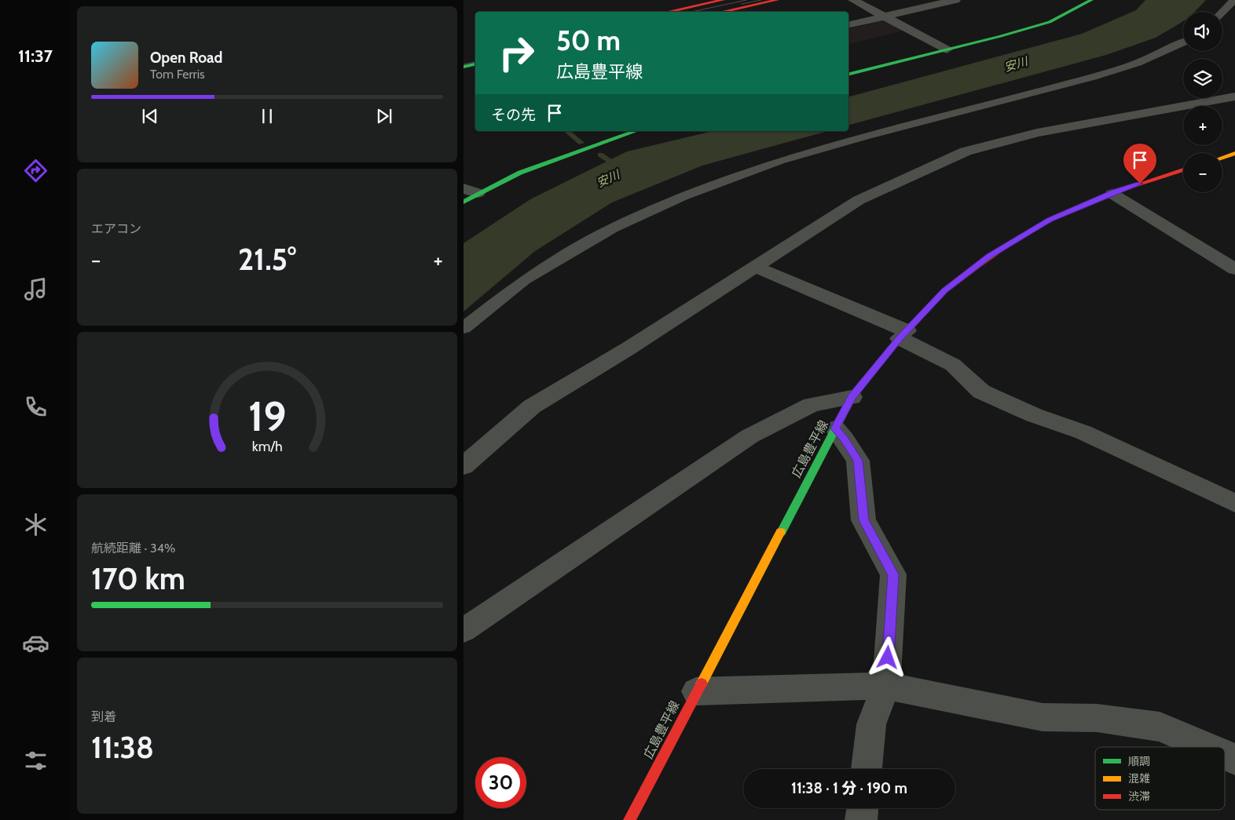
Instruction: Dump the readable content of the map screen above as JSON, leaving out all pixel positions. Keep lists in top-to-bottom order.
{
  "streets": {
    "main road": ["広島豊平線"]
  },
  "water": ["安川"],
  "legend": ["順調", "混雑", "渋滞"],
  "page": {
    "tabs": "11:37",
    "map_buttons": ["+", "−"],
    "turn": ["50 m", "広島豊平線"],
    "song": ["Open Road", "Tom Ferris"],
    "then": "その先",
    "tile": [
      "エアコン",
      ["航続距離 · 34%", "170 km"],
      ["到着", "11:38"]
    ],
    "heat": ["−", "21.5°", "+"],
    "limit": "30",
    "trip": "11:38 · 1 分 · 190 m",
    "gauge": ["19", "km/h"]
  }
}
